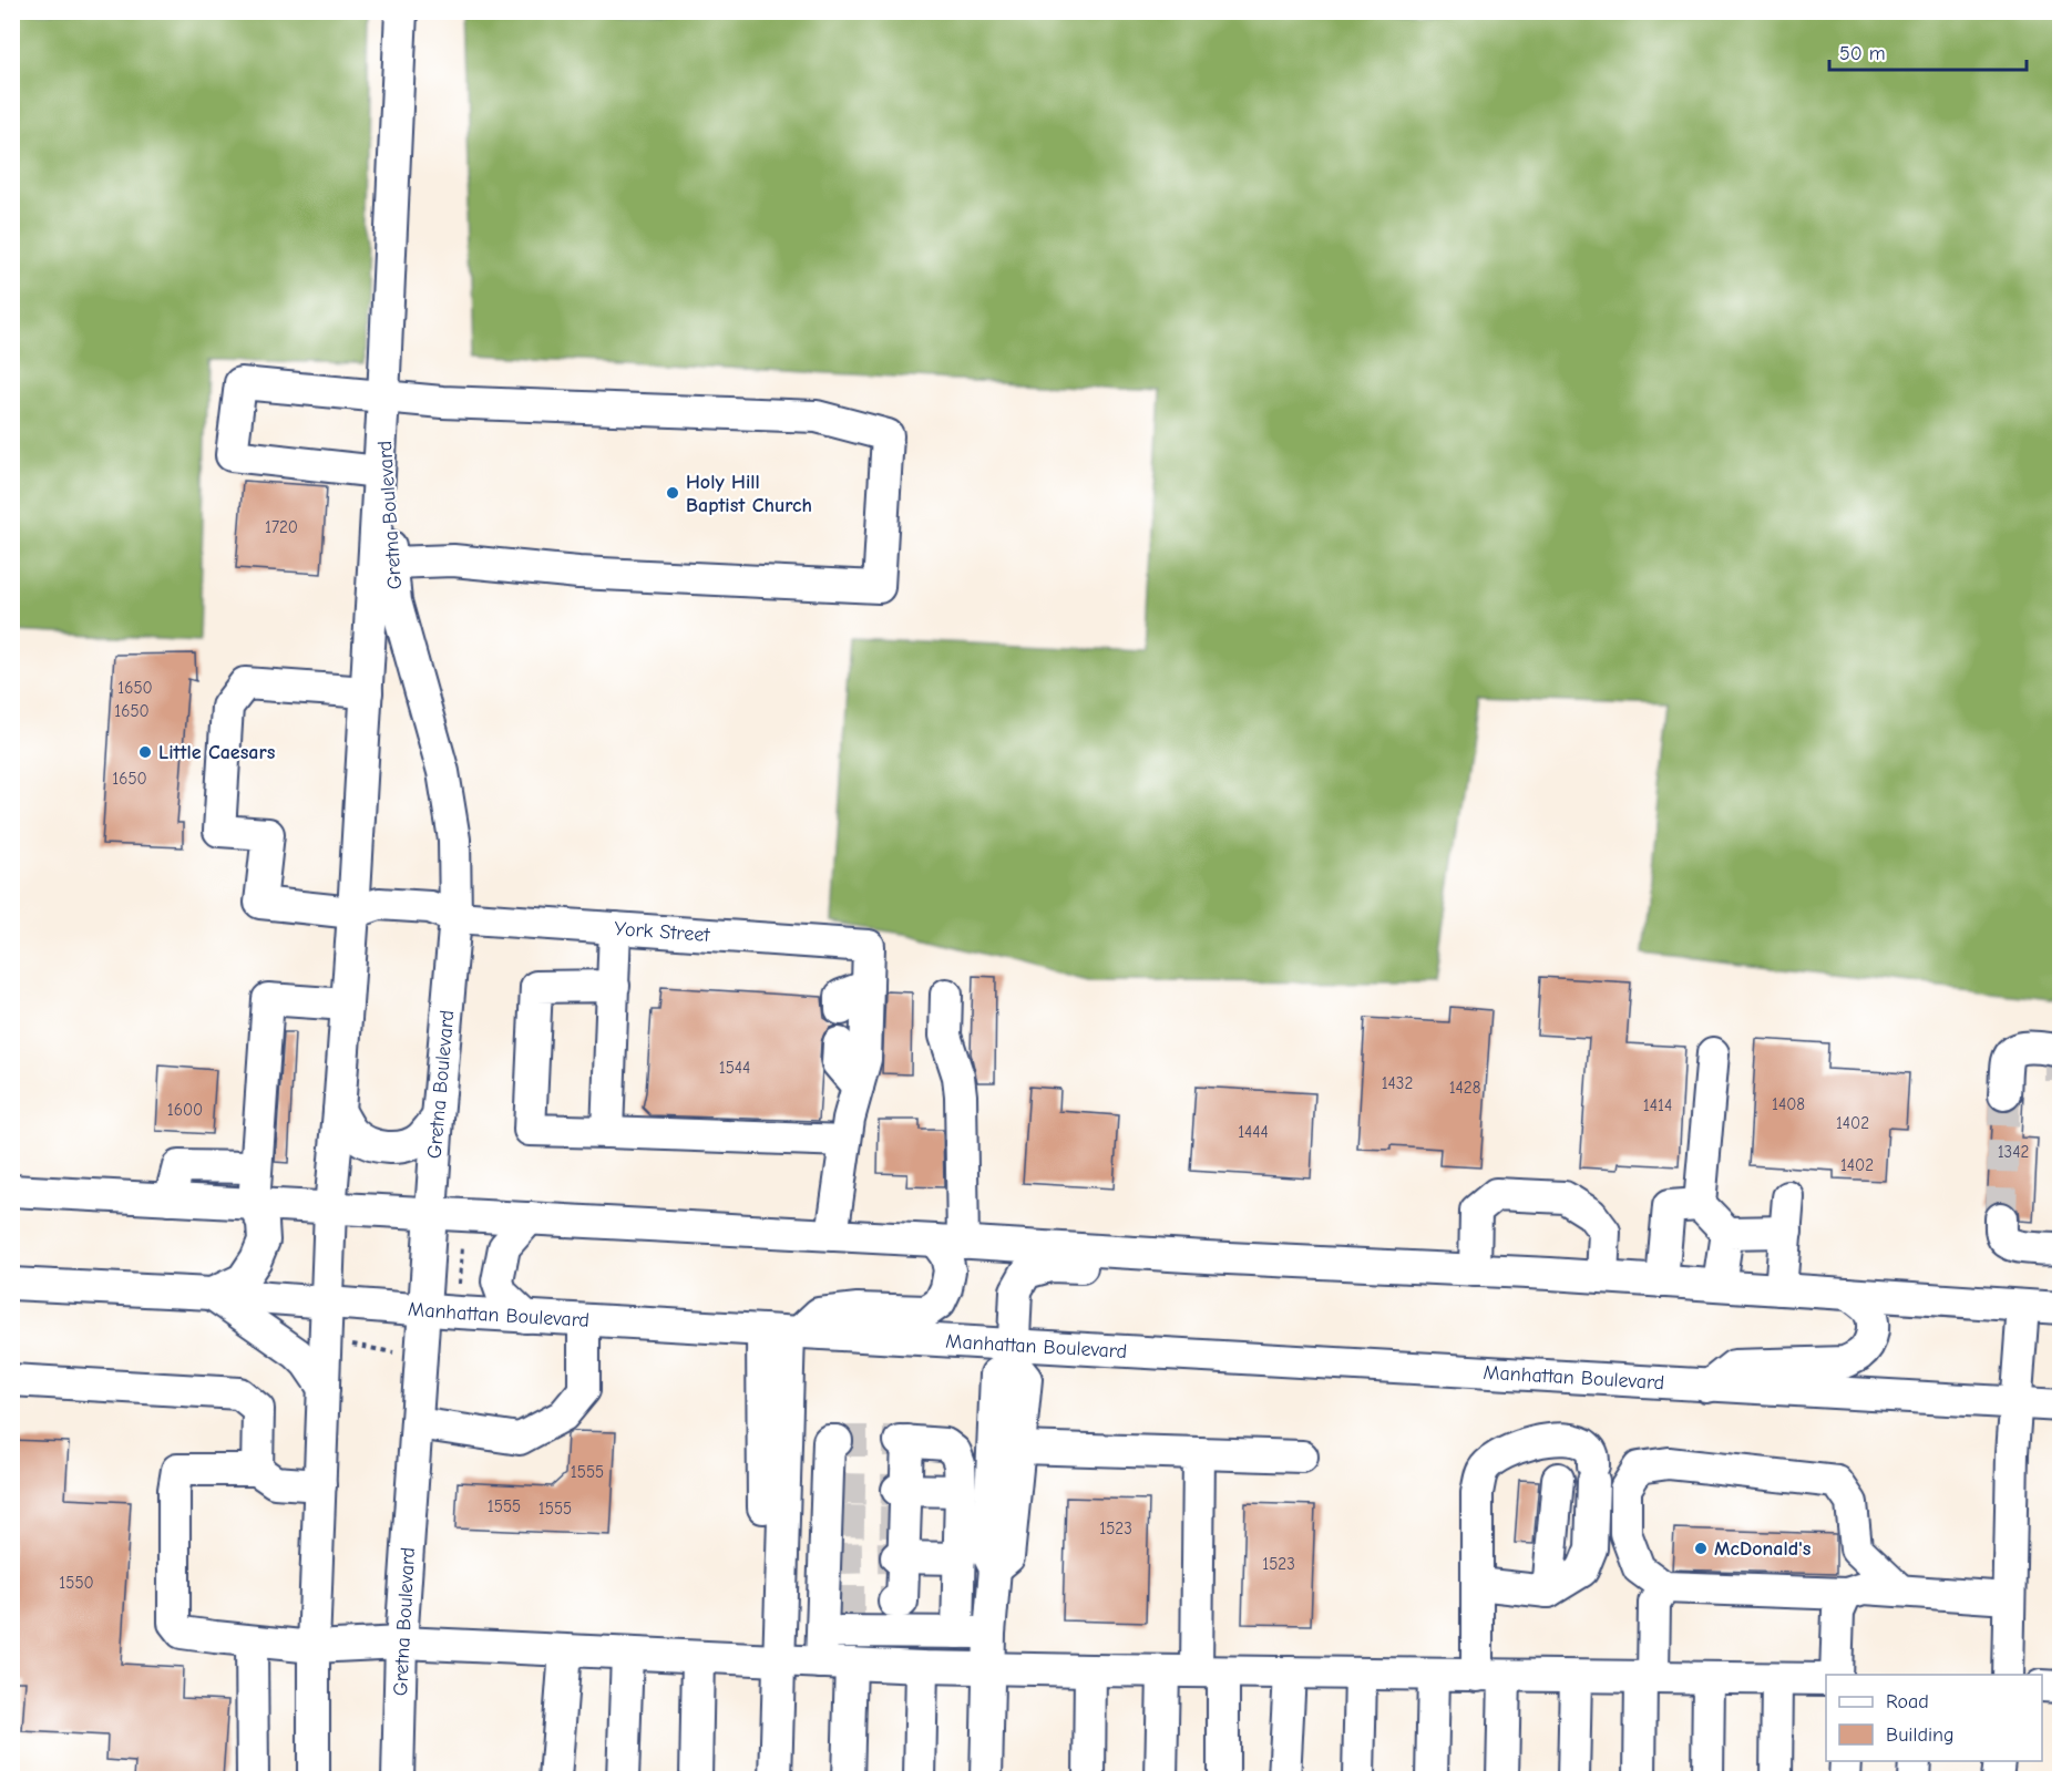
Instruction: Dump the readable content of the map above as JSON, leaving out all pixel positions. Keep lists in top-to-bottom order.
{
  "streets": {
    "street": ["Gretna Boulevard", "York Street", "Manhattan Boulevard"]
  },
  "crossings": [
    ["Gretna Boulevard", "York Street"],
    ["Gretna Boulevard", "Manhattan Boulevard"]
  ],
  "places": ["Holy Hill Baptist Church", "Little Caesars", "McDonald's"],
  "house_numbers": [
    "1720",
    "1650",
    "1650",
    "1650",
    "1544",
    "1432",
    "1428",
    "1408",
    "1414",
    "1600",
    "1402",
    "1444",
    "1342",
    "1402",
    "1555",
    "1555",
    "1555",
    "1523",
    "1523",
    "1550"
  ],
  "legend": ["Road", "Building"],
  "scale_bar": "50 m"
}
